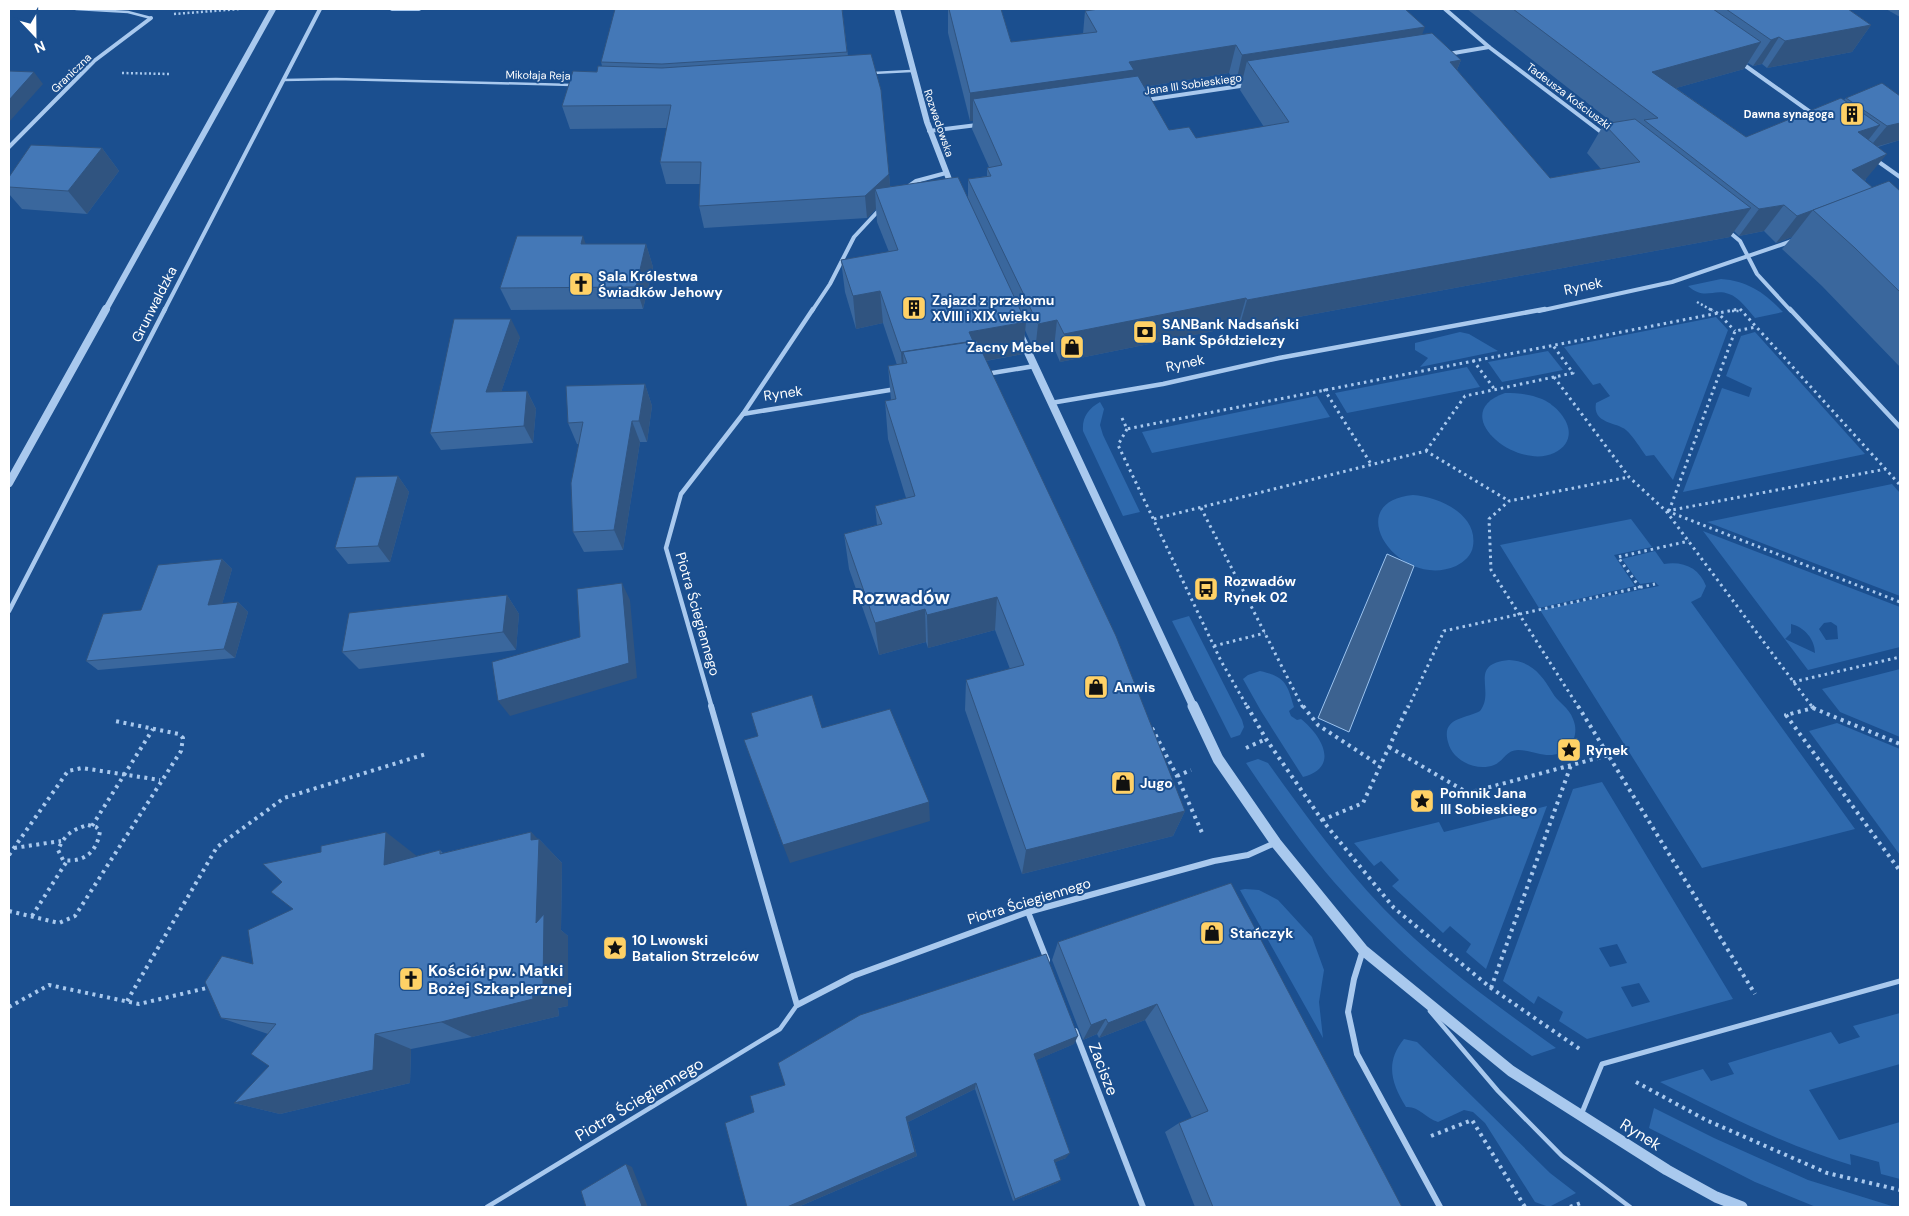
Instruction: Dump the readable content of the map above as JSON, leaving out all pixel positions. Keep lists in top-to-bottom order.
{
  "streets": {
    "street": [
      "Graniczna",
      "Jana III Sobieskiego",
      "Tadeusza Kościuszki",
      "Rozwadowska",
      "Rynek",
      "Grunwaldzka",
      "Piotra Ściegiennego",
      "Zacisze"
    ],
    "lane": ["Mikołaja Reja"]
  },
  "crossings": [
    ["Mikołaja Reja", "Grunwaldzka"],
    ["Rynek", "Piotra Ściegiennego"]
  ],
  "districts": ["Rozwadów"],
  "places": {
    "building": ["Dawna synagoga", "Zajazd z przełomu XVIII i XIX wieku"],
    "church": ["Sala Królestwa Świadków Jehowy", "Kościół pw. Matki Bożej Szkaplerznej"],
    "bank": ["SANBank Nadsański Bank Spółdzielczy"],
    "shop": [
      "Zacny Mebel",
      "Anwis",
      "Jugo",
      "Stańczyk"
    ],
    "bus stop": ["Rozwadów Rynek 02"],
    "place": ["Rynek", "Pomnik Jana III Sobieskiego", "10 Lwowski Batalion Strzelców"]
  },
  "north": "bottom"
}
